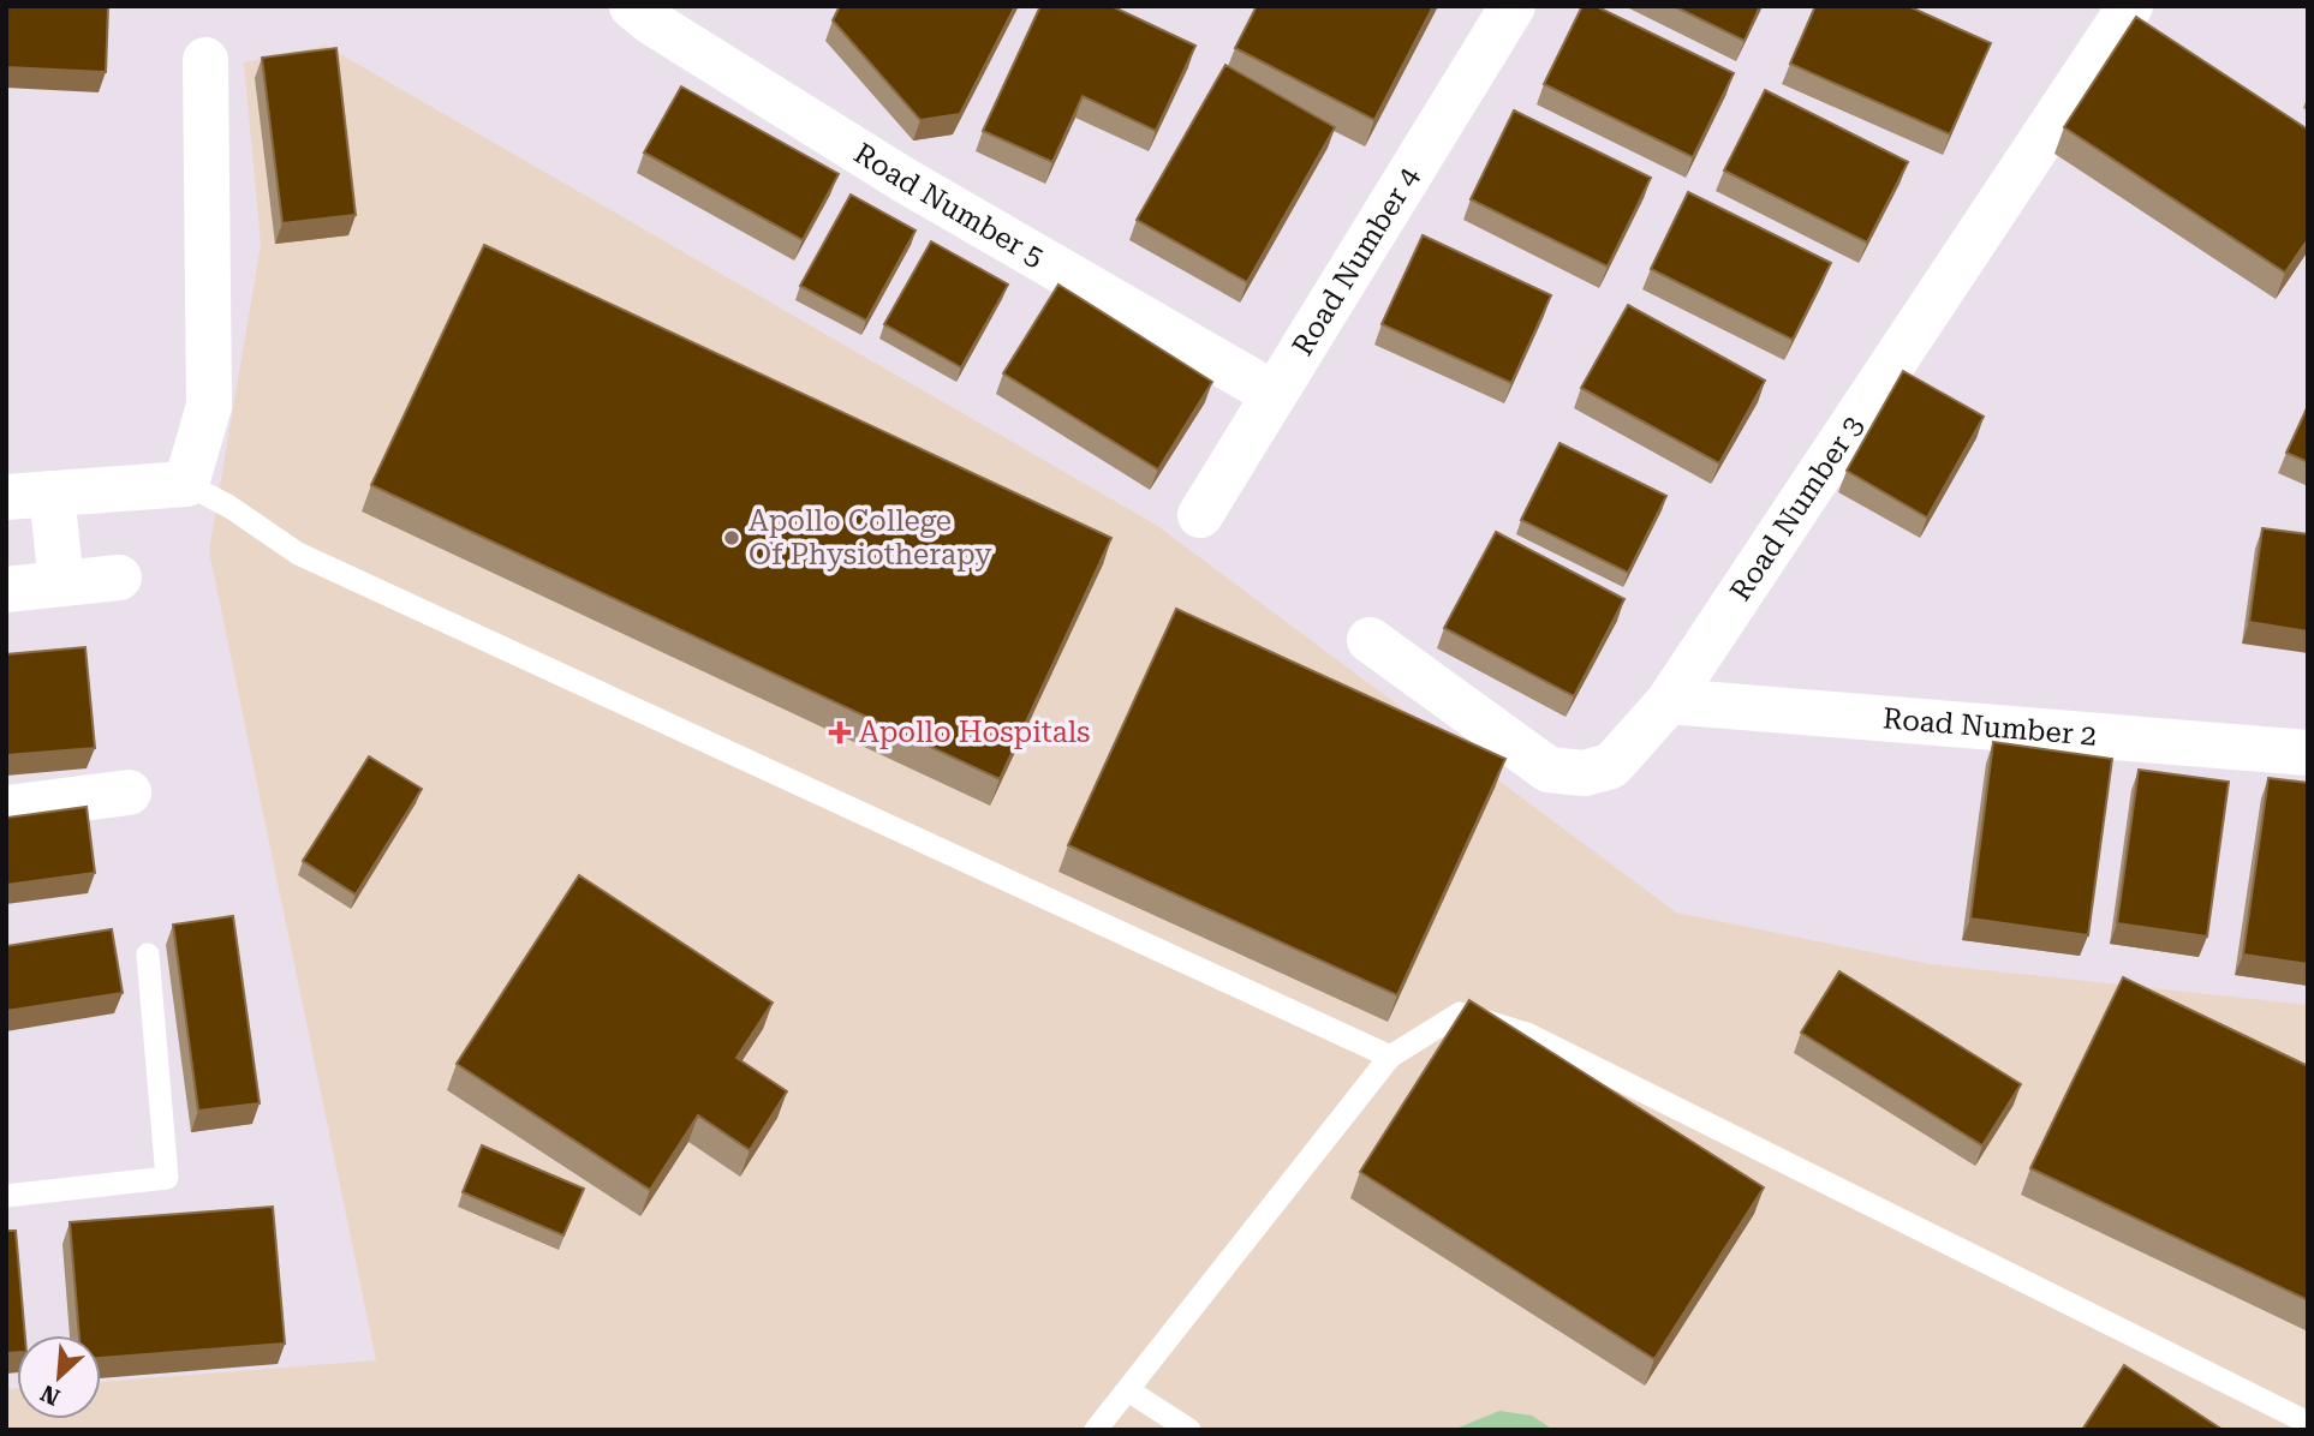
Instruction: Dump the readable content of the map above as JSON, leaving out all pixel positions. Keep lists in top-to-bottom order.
{
  "streets": {
    "street": [
      "Road Number 5",
      "Road Number 4",
      "Road Number 3",
      "Road Number 2"
    ]
  },
  "crossings": [
    ["Road Number 5", "Road Number 4"],
    ["Road Number 3", "Road Number 2"]
  ],
  "places": {
    "other": ["Apollo College Of Physiotherapy"],
    "health": ["Apollo Hospitals"]
  },
  "north": "bottom left"
}
